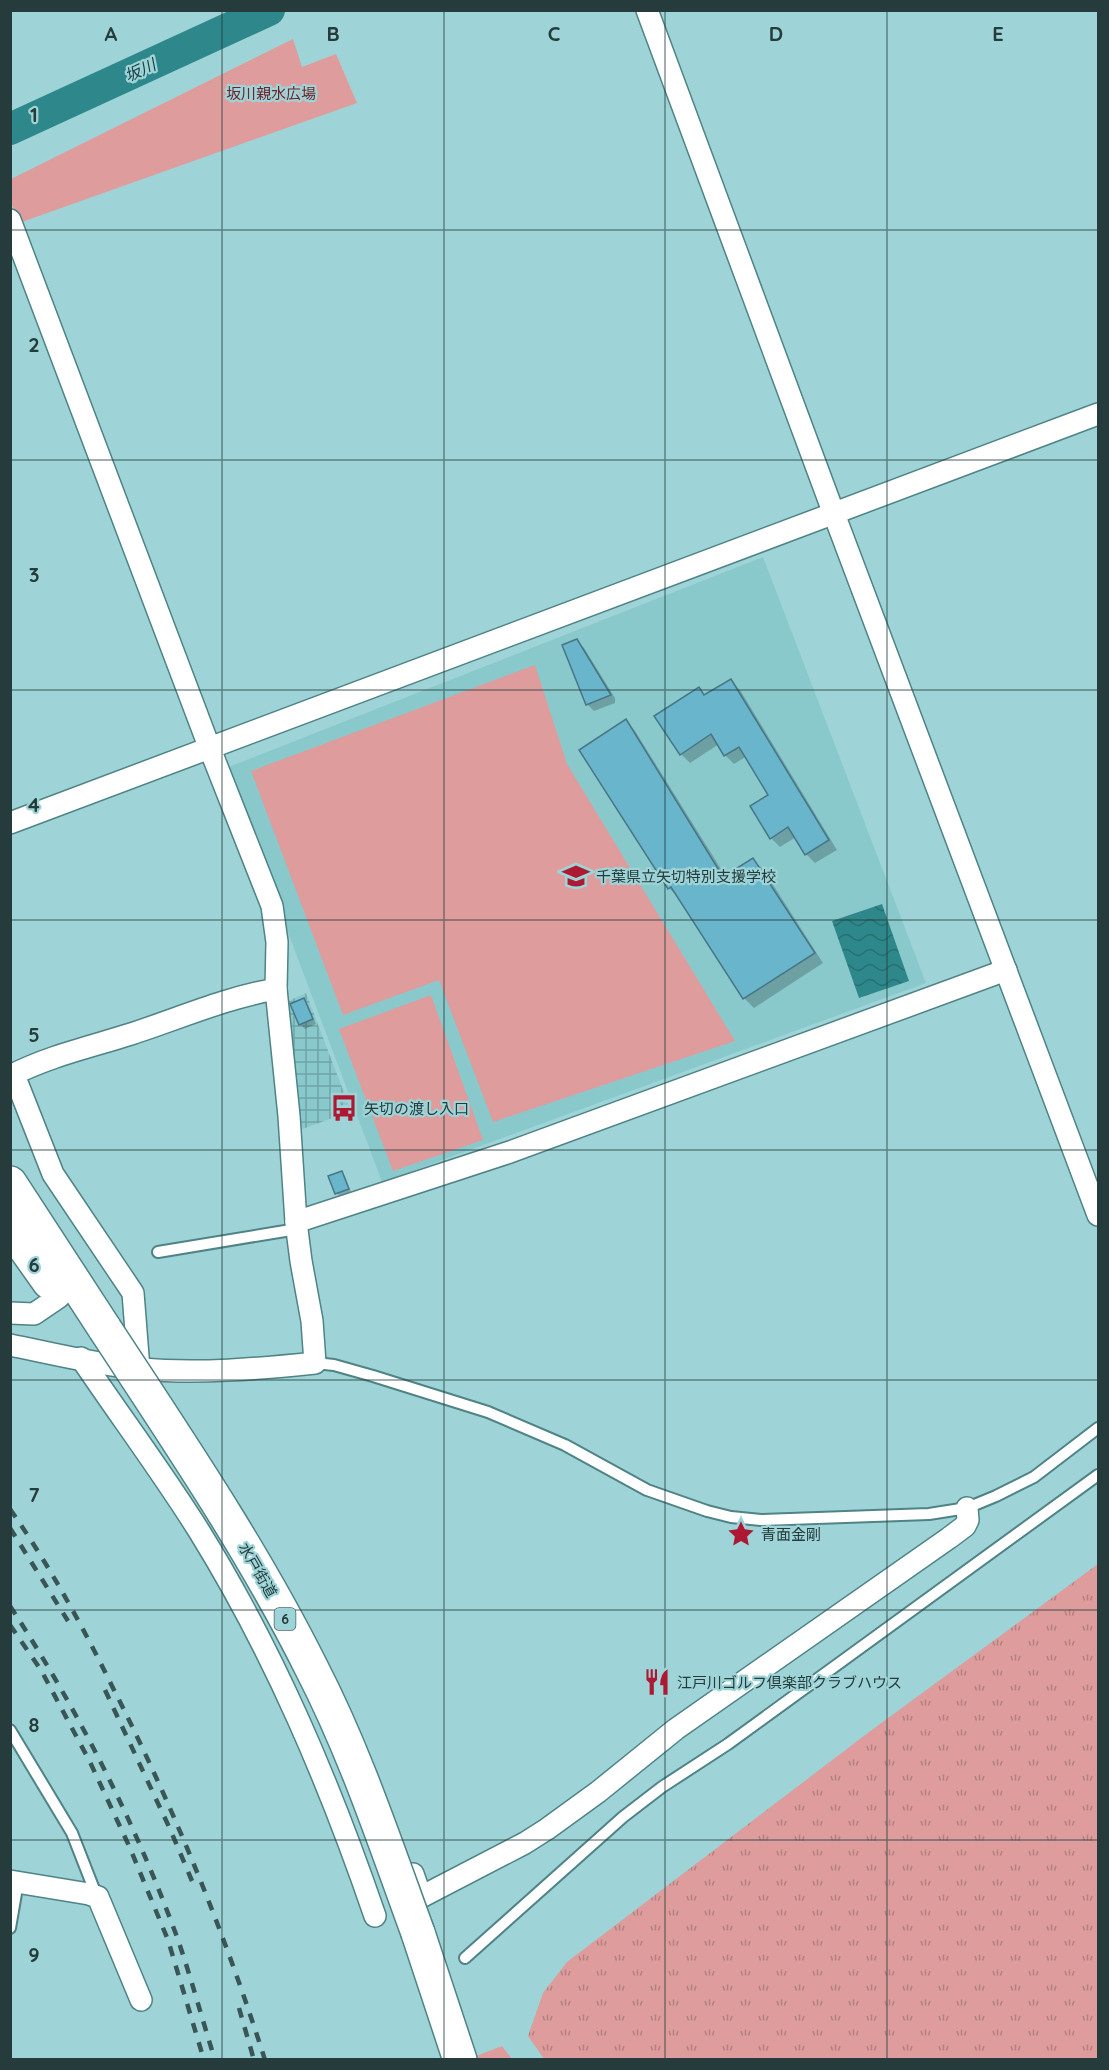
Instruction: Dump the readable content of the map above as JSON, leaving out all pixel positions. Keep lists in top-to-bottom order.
{
  "streets": {
    "highway": ["水戸街道", "6"]
  },
  "water": ["坂川"],
  "parks": ["坂川親水広場"],
  "places": {
    "school or university": ["千葉県立矢切特別支援学校"],
    "bus stop": ["矢切の渡し入口"],
    "place": ["青面金剛"],
    "restaurant": ["江戸川ゴルフ倶楽部クラブハウス"]
  },
  "grid": {
    "columns": [
      "A",
      "B",
      "C",
      "D",
      "E"
    ],
    "rows": [
      "1",
      "2",
      "3",
      "4",
      "5",
      "6",
      "7",
      "8",
      "9"
    ]
  }
}
